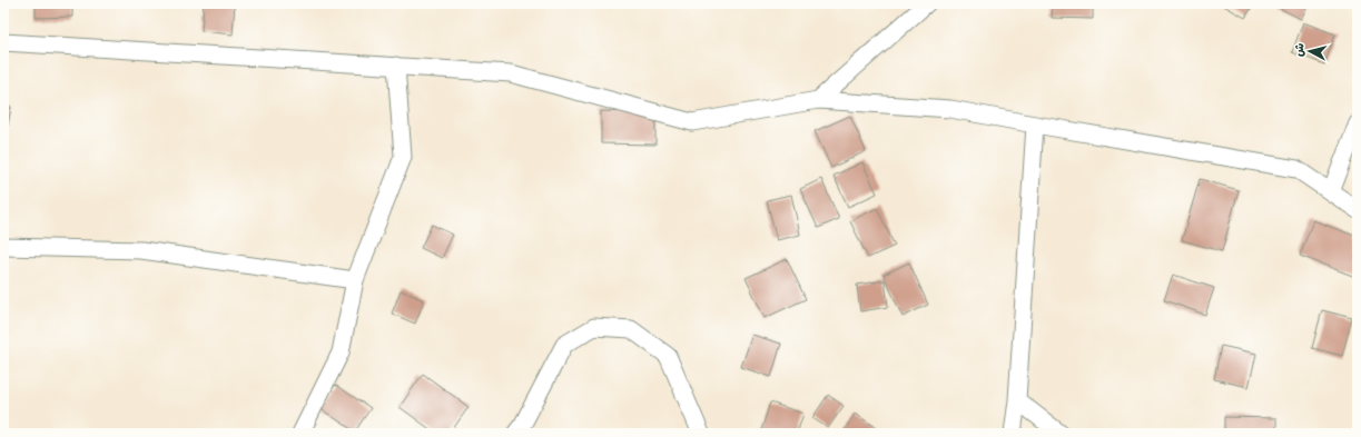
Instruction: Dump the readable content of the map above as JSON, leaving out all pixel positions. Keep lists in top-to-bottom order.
{
  "north": "left"
}
